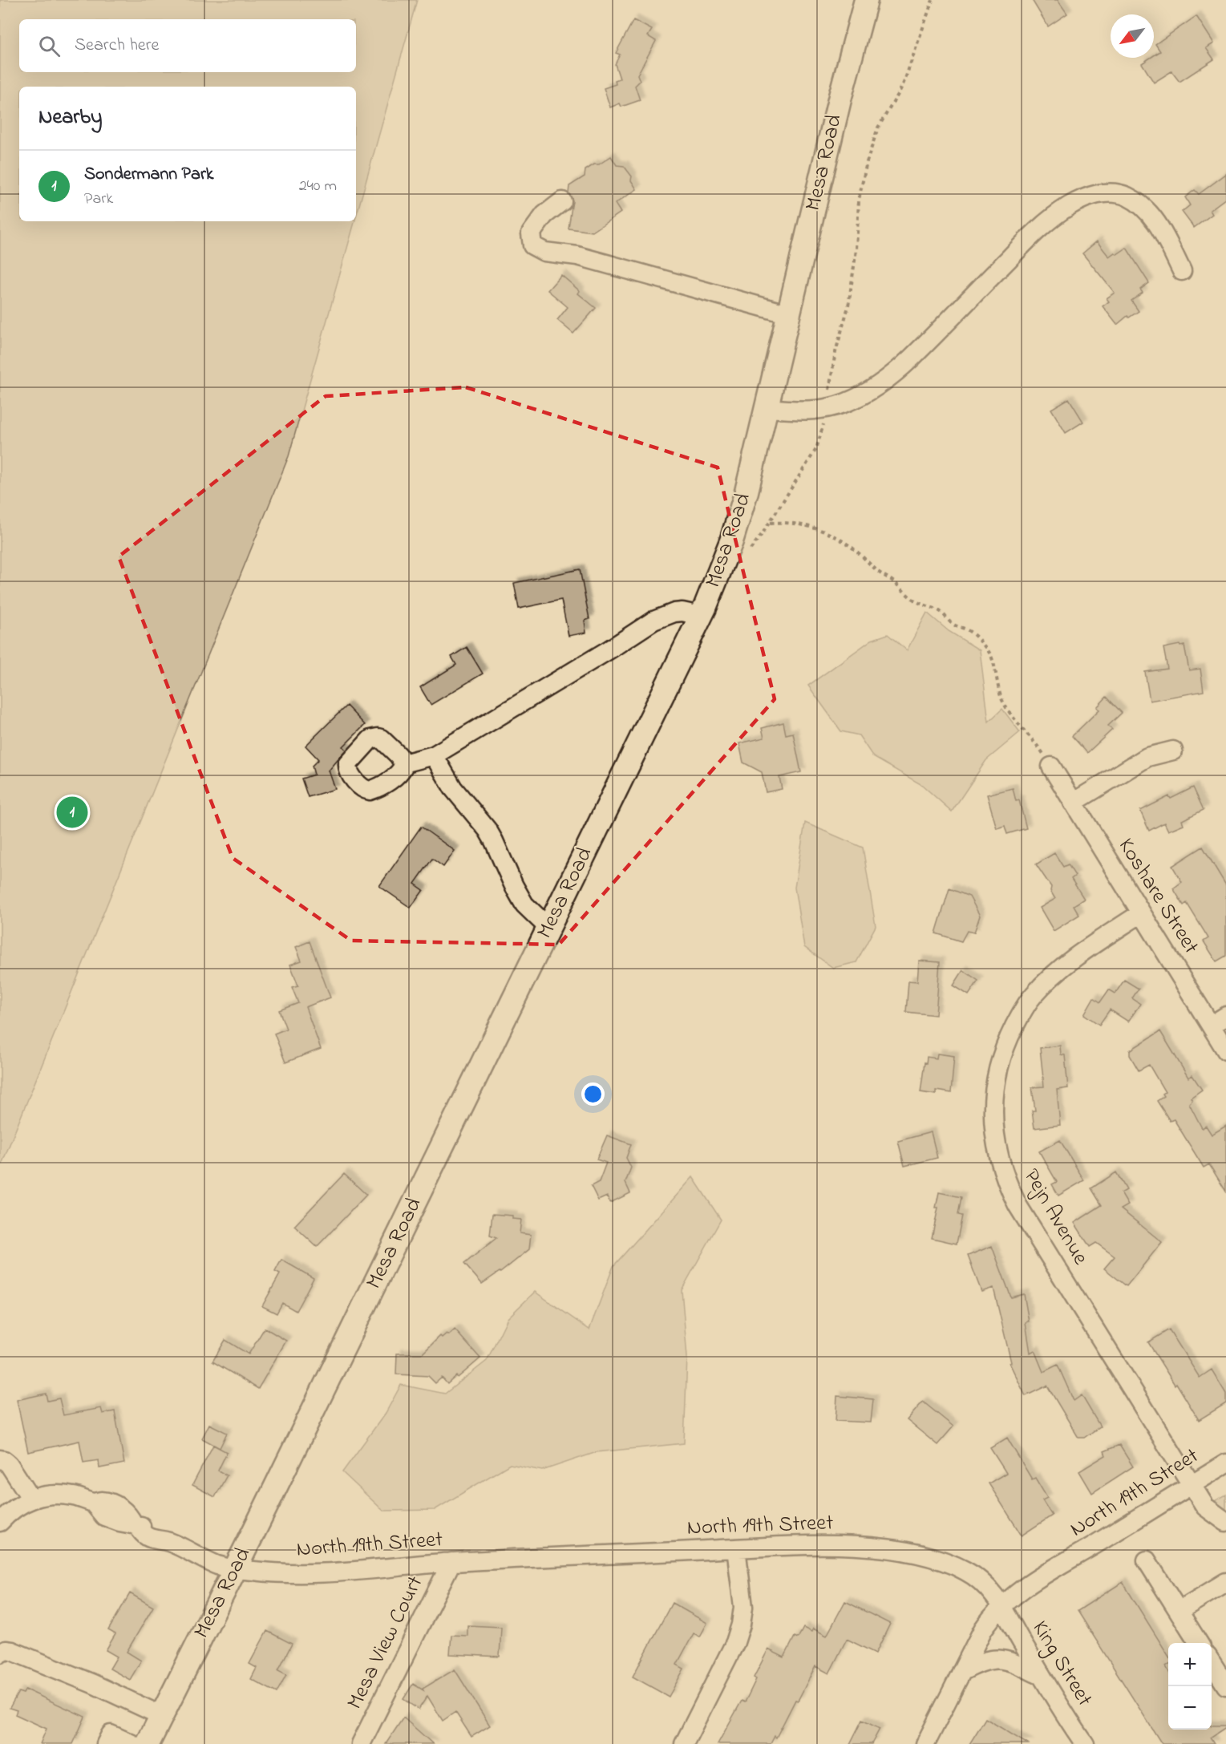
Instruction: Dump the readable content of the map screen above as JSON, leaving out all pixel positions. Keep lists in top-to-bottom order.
{
  "streets": {
    "main road": ["Mesa Road"],
    "street": [
      "Koshare Street",
      "Pejn Avenue",
      "North 19th Street",
      "Mesa View Court",
      "King Street"
    ]
  },
  "crossings": [
    ["Mesa Road", "North 19th Street"],
    ["Koshare Street", "Pejn Avenue"],
    ["Pejn Avenue", "North 19th Street"],
    ["North 19th Street", "Mesa View Court"],
    ["North 19th Street", "King Street"]
  ],
  "north": "bottom left",
  "page": {
    "search": "Search here",
    "heading": "Nearby",
    "list": [
      {
        "mark": "1",
        "name": "Sondermann Park",
        "note": "Park",
        "value": "240 m"
      }
    ],
    "pins": "1",
    "map_buttons": ["+", "−"]
  }
}
